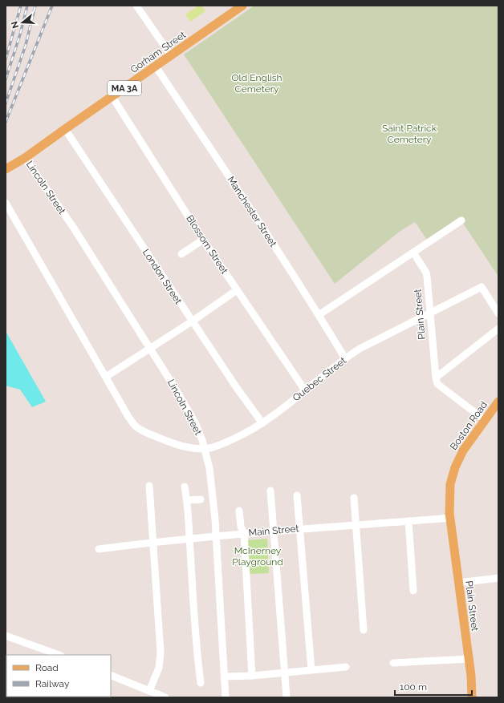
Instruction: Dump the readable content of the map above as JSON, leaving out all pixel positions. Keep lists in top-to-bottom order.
{
  "streets": {
    "main road": [
      "Gorham Street",
      "MA 3A",
      "Plain Street",
      "Boston Road"
    ],
    "street": [
      "Lincoln Street",
      "Manchester Street",
      "Blossom Street",
      "London Street",
      "Quebec Street",
      "Main Street"
    ]
  },
  "crossings": [
    ["Gorham Street", "Lincoln Street"],
    ["Gorham Street", "Manchester Street"],
    ["Gorham Street", "Blossom Street"],
    ["Gorham Street", "London Street"],
    ["Lincoln Street", "Main Street"],
    ["Manchester Street", "Quebec Street"],
    ["Blossom Street", "Quebec Street"],
    ["London Street", "Quebec Street"],
    ["Plain Street", "Quebec Street"],
    ["Plain Street", "Boston Road"],
    ["Plain Street", "Main Street"],
    ["Boston Road", "Main Street"]
  ],
  "parks": ["Old English Cemetery", "Saint Patrick Cemetery", "McInerney Playground"],
  "legend": ["Road", "Railway"],
  "scale_bar": "100 m",
  "north": "left"
}
